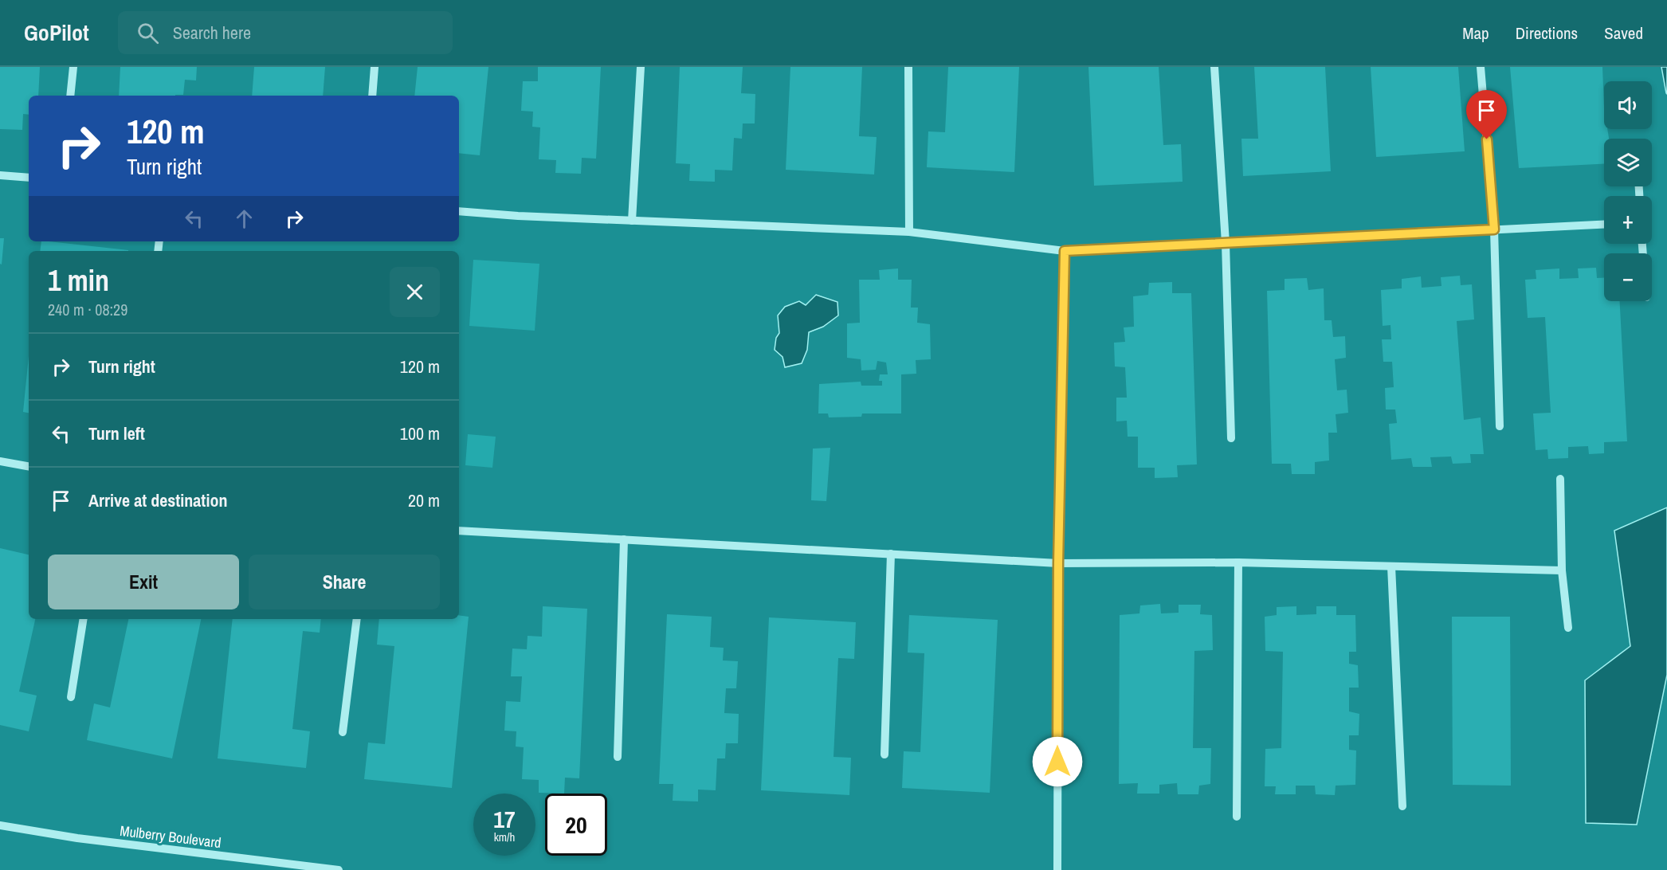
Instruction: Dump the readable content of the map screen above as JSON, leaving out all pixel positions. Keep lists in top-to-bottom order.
{
  "streets": {
    "street": ["Mulberry Boulevard"]
  },
  "page": {
    "header": "GoPilot",
    "search": "Search here",
    "nav": ["Map", "Directions", "Saved"],
    "map_buttons": ["+", "−"],
    "turn": ["120 m", "Turn right"],
    "heading": ["1 min", "240 m · 08:29"],
    "list": [
      {
        "name": "Turn right",
        "value": "120 m"
      },
      {
        "name": "Turn left",
        "value": "100 m"
      },
      {
        "name": "Arrive at destination",
        "value": "20 m"
      }
    ],
    "buttons": ["Exit", "Share"],
    "speed": "17 km/h",
    "limit": "20"
  }
}
